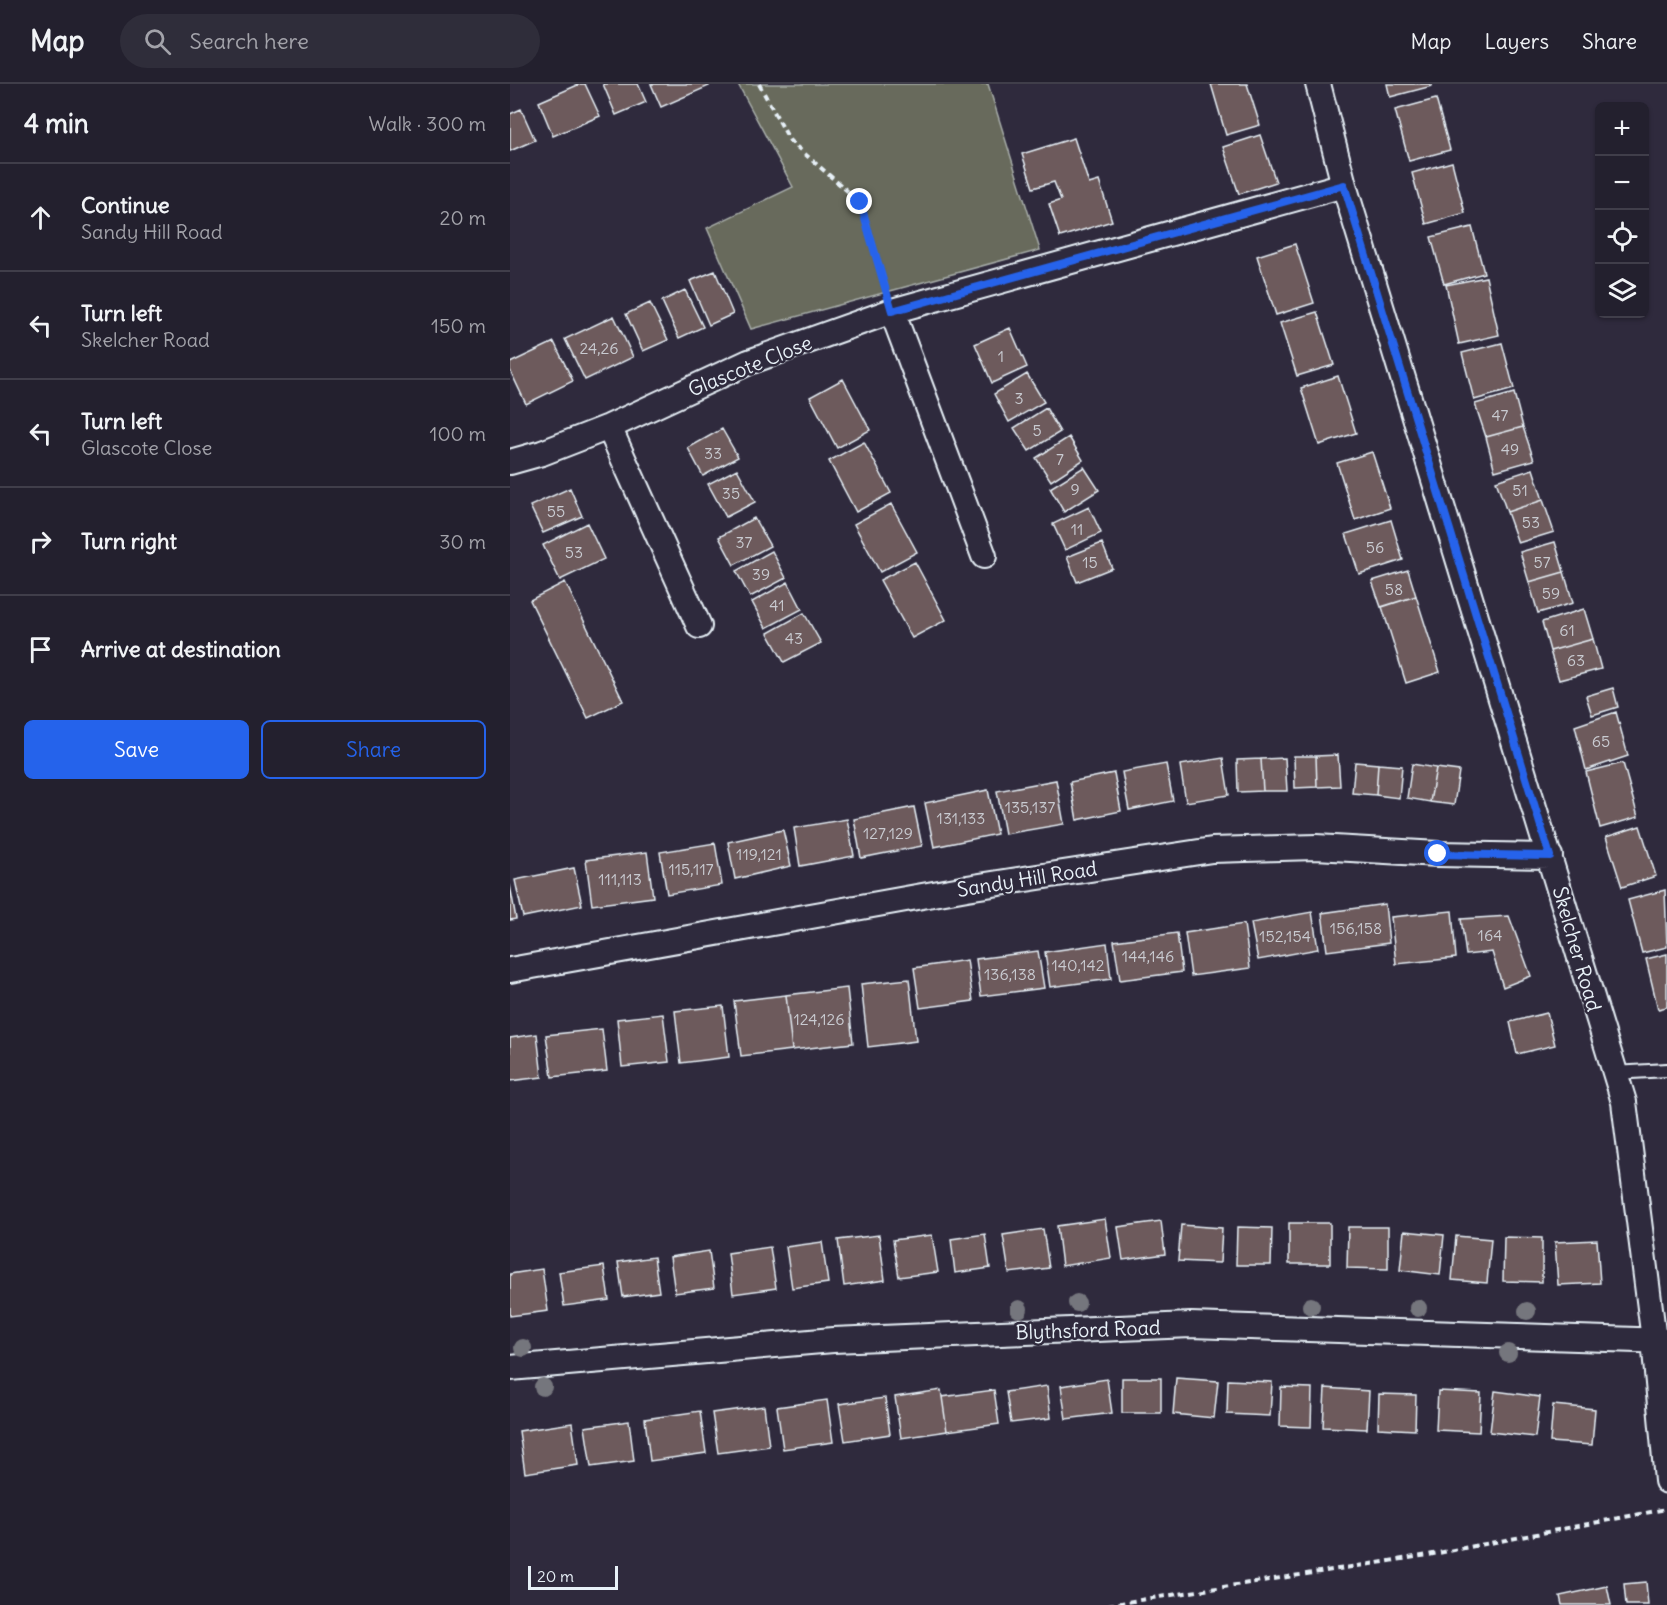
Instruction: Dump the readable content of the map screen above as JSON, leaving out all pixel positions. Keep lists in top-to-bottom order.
{
  "streets": {
    "street": [
      "Glascote Close",
      "Sandy Hill Road",
      "Skelcher Road",
      "Blythsford Road"
    ]
  },
  "crossings": [
    ["Glascote Close", "Skelcher Road"],
    ["Sandy Hill Road", "Skelcher Road"],
    ["Skelcher Road", "Blythsford Road"]
  ],
  "house_numbers": [
    "24,26",
    "1",
    "3",
    "47",
    "5",
    "49",
    "33",
    "7",
    "9",
    "51",
    "35",
    "55",
    "53",
    "11",
    "37",
    "56",
    "53",
    "15",
    "57",
    "39",
    "58",
    "59",
    "41",
    "61",
    "43",
    "63",
    "65",
    "135,137",
    "131,133",
    "127,129",
    "119,121",
    "115,117",
    "111,113",
    "156,158",
    "164",
    "152,154",
    "144,146",
    "140,142",
    "136,138",
    "124,126"
  ],
  "scale_bar": "20 m",
  "page": {
    "header": "Map",
    "search": "Search here",
    "nav": ["Map", "Layers", "Share"],
    "heading": ["4 min", "Walk · 300 m"],
    "map_buttons": ["+", "−"],
    "list": [
      ["Continue", "Sandy Hill Road", "20 m"],
      ["Turn left", "Skelcher Road", "150 m"],
      ["Turn left", "Glascote Close", "100 m"],
      ["Turn right", "30 m"],
      "Arrive at destination"
    ],
    "buttons": ["Save", "Share"],
    "scale": "20 m"
  }
}
